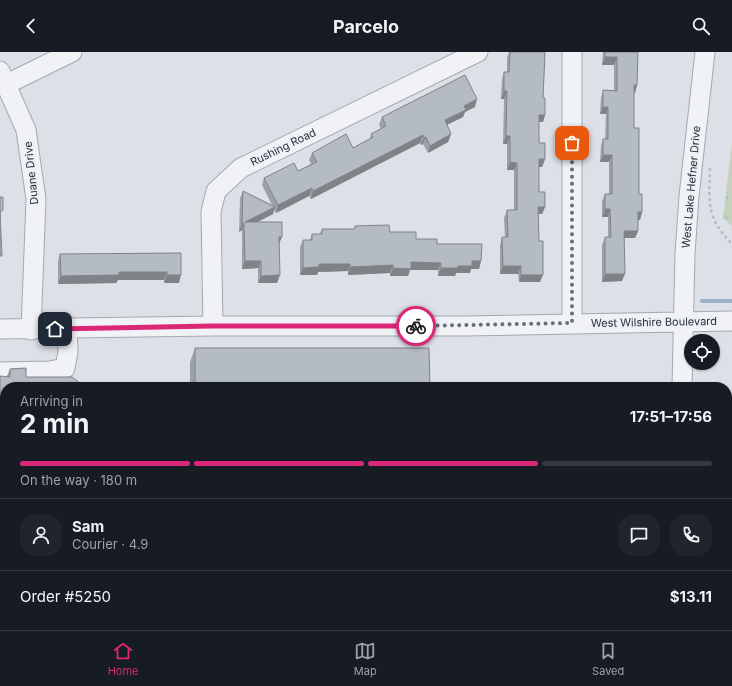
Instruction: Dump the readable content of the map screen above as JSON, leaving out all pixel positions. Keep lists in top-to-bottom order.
{
  "streets": {
    "street": [
      "Rushing Road",
      "Duane Drive",
      "West Lake Hefner Drive",
      "West Wilshire Boulevard"
    ]
  },
  "crossings": [
    ["Rushing Road", "West Wilshire Boulevard"],
    ["Duane Drive", "West Wilshire Boulevard"],
    ["West Lake Hefner Drive", "West Wilshire Boulevard"]
  ],
  "page": {
    "header": "Parcelo",
    "heading": ["2 min", "Arriving in", "17:51–17:56"],
    "panel": [
      "Sam",
      "Courier · 4.9",
      "Order #5250",
      "$13.11"
    ],
    "bar": "On the way · 180 m",
    "tabs": ["Home", "Map", "Saved"]
  }
}
